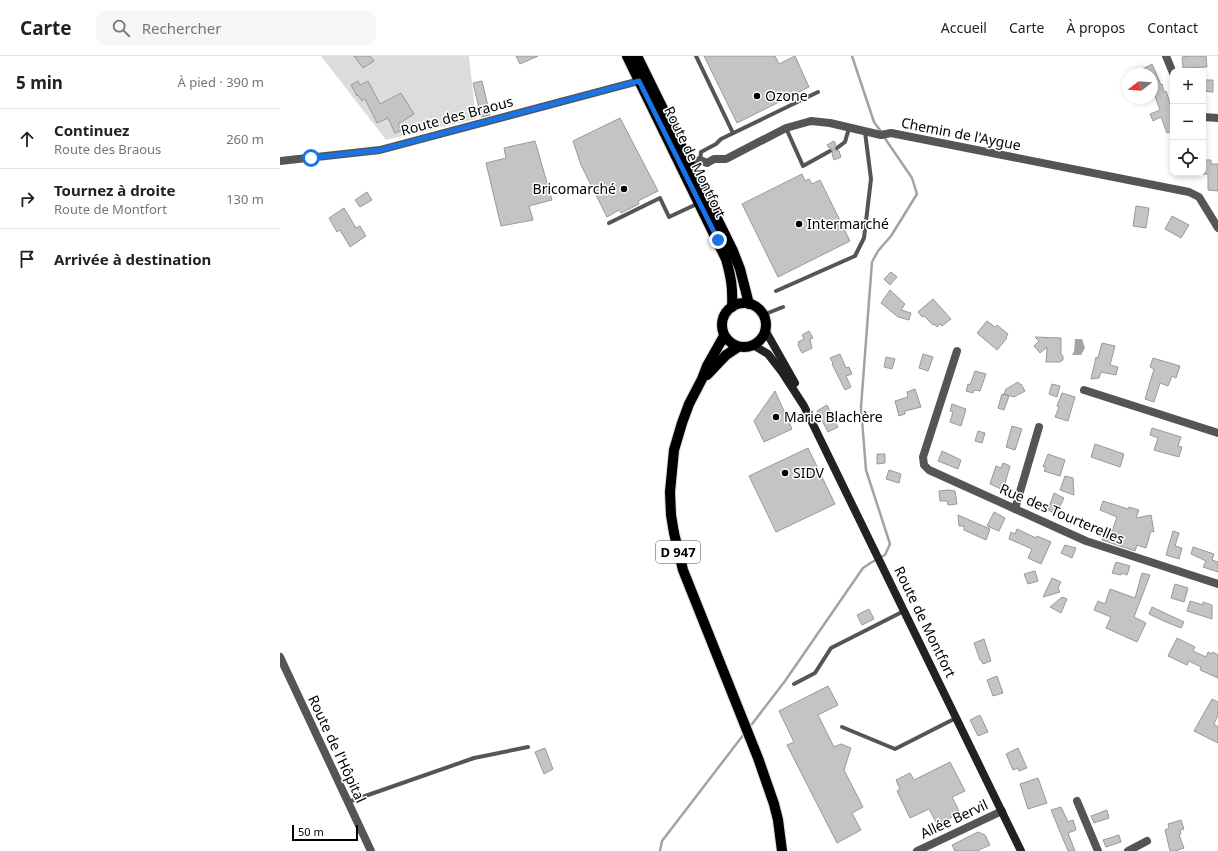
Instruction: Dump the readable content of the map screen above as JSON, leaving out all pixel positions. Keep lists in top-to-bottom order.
{
  "streets": {
    "main road": ["Route de Montfort", "D 947"],
    "street": [
      "Route des Braous",
      "Chemin de l'Aygue",
      "Rue des Tourterelles",
      "Route de l'Hôpital",
      "Allée Bervil"
    ]
  },
  "crossings": [
    ["Route des Braous", "Route de Montfort"],
    ["Chemin de l'Aygue", "Route de Montfort"],
    ["Route de Montfort", "D 947"],
    ["Route de Montfort", "Allée Bervil"]
  ],
  "places": [
    "Ozone",
    "Bricomarché",
    "Intermarché",
    "Marie Blachère",
    "SIDV"
  ],
  "scale_bar": "50 m",
  "north": "left",
  "page": {
    "header": "Carte",
    "search": "Rechercher",
    "nav": [
      "Accueil",
      "Carte",
      "À propos",
      "Contact"
    ],
    "heading": ["5 min", "À pied · 390 m"],
    "map_buttons": ["+", "−"],
    "list": [
      ["Continuez", "Route des Braous", "260 m"],
      ["Tournez à droite", "Route de Montfort", "130 m"],
      "Arrivée à destination"
    ],
    "scale": "50 m"
  }
}
